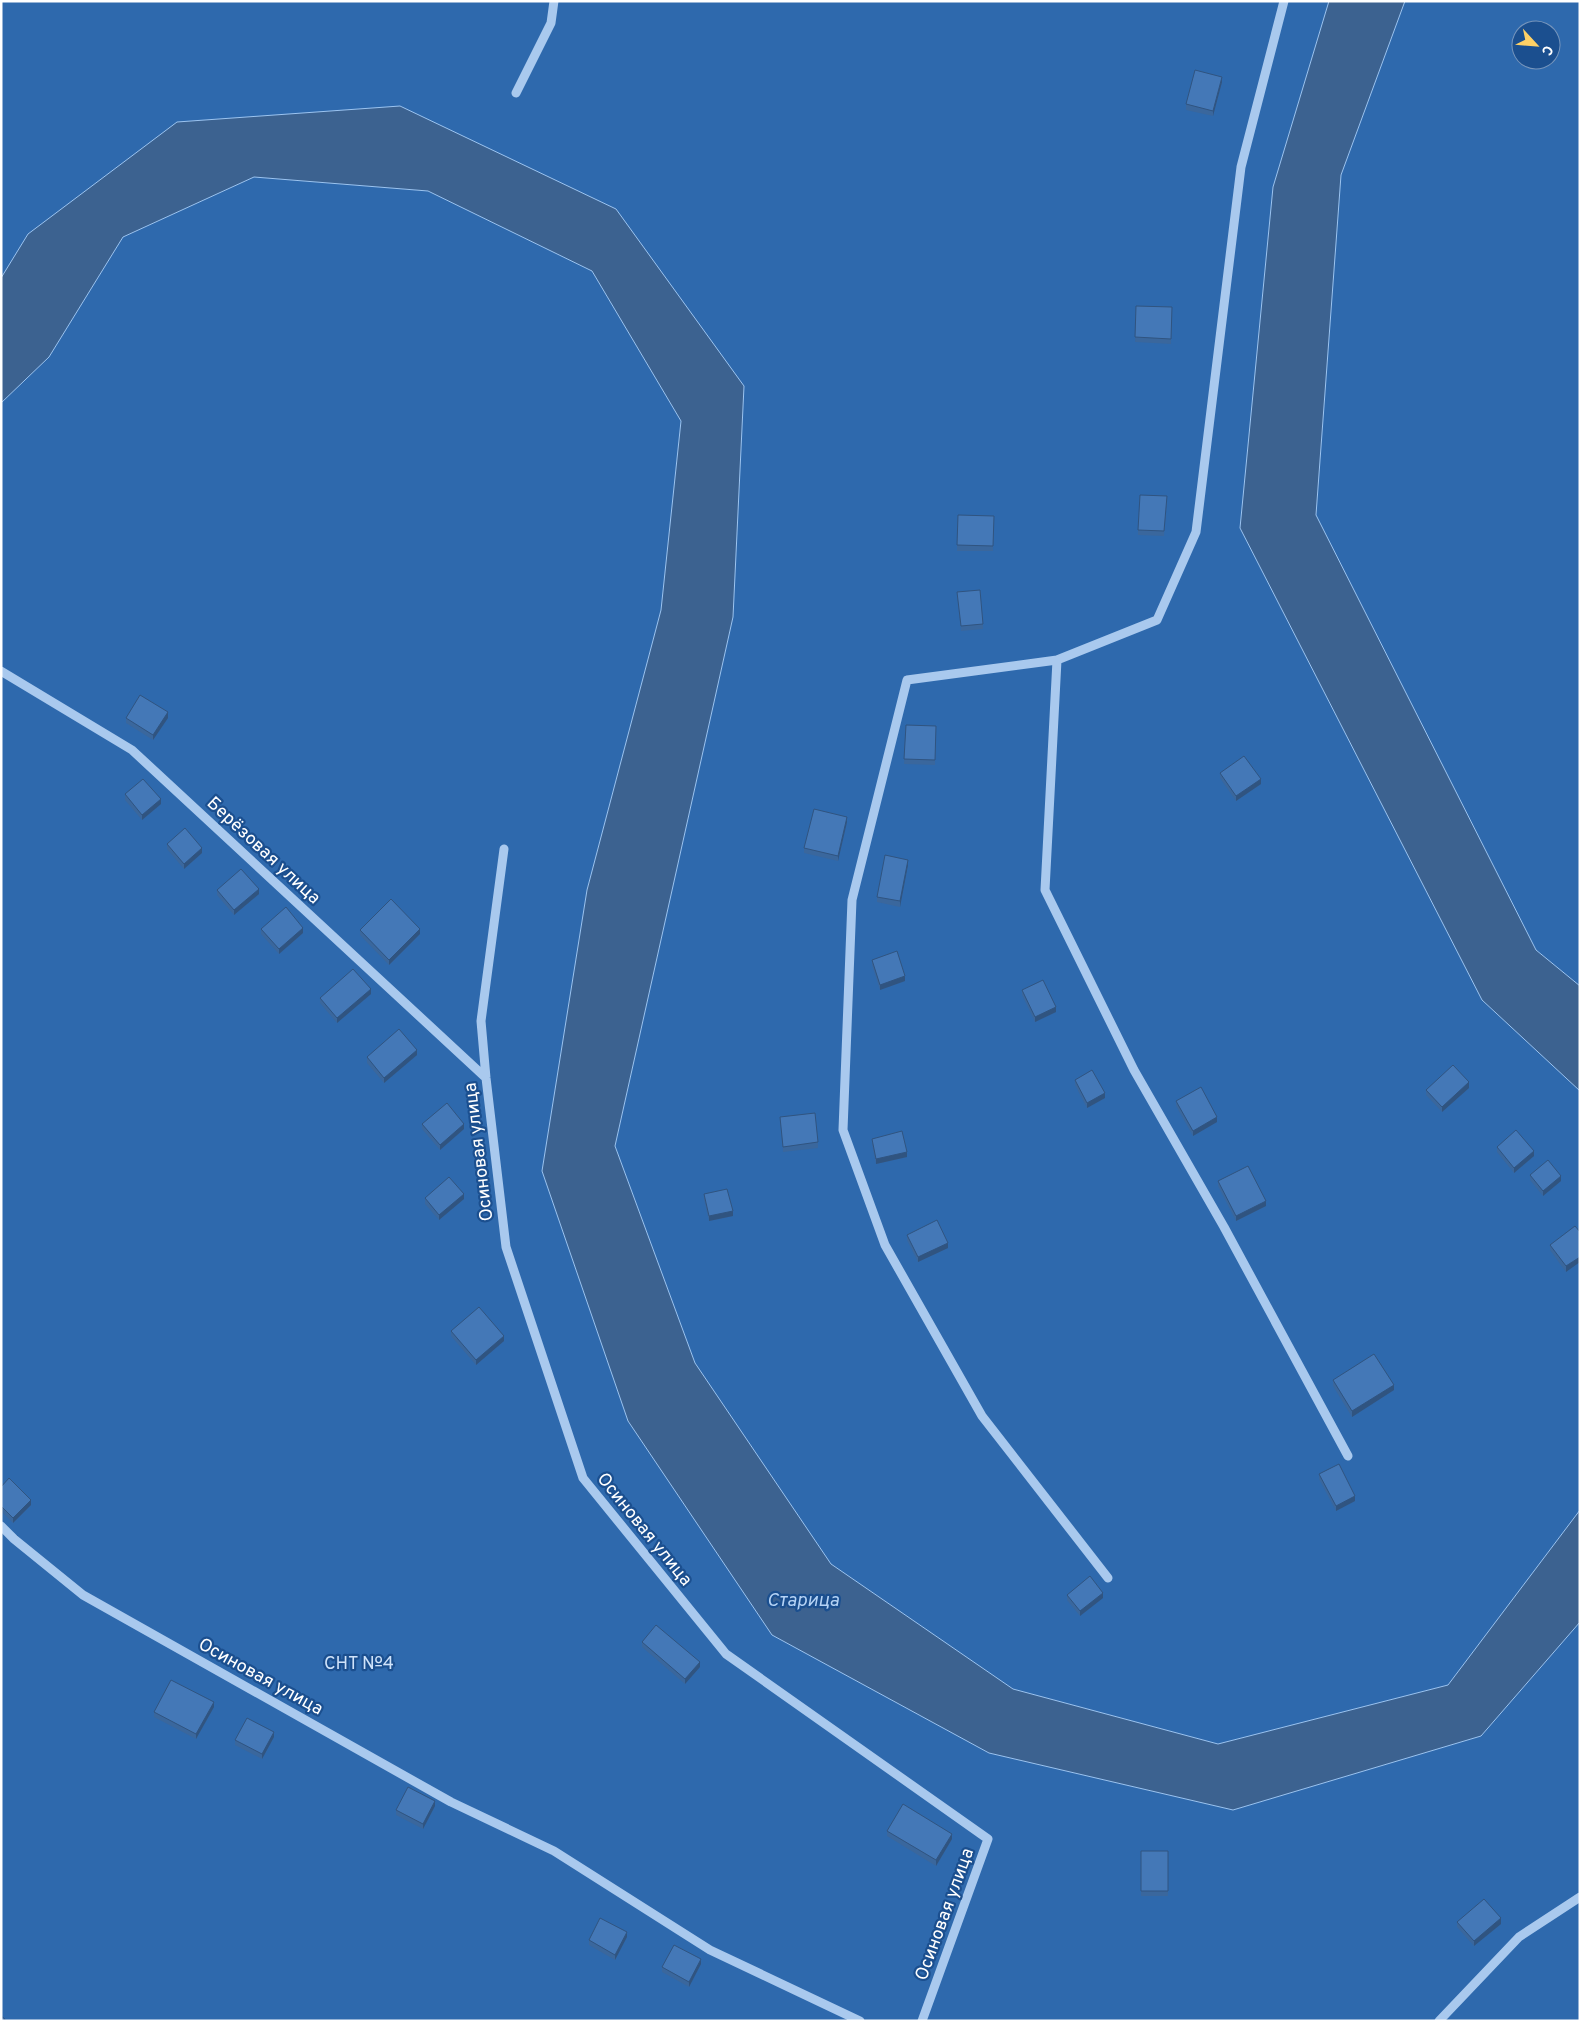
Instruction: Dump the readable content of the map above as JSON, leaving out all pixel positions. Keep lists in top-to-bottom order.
{
  "streets": {
    "street": ["Берёзовая улица", "Осиновая улица"]
  },
  "crossings": [
    ["Берёзовая улица", "Осиновая улица"]
  ],
  "water": ["Старица"],
  "parks": ["СНТ №4"],
  "north": "bottom right"
}
